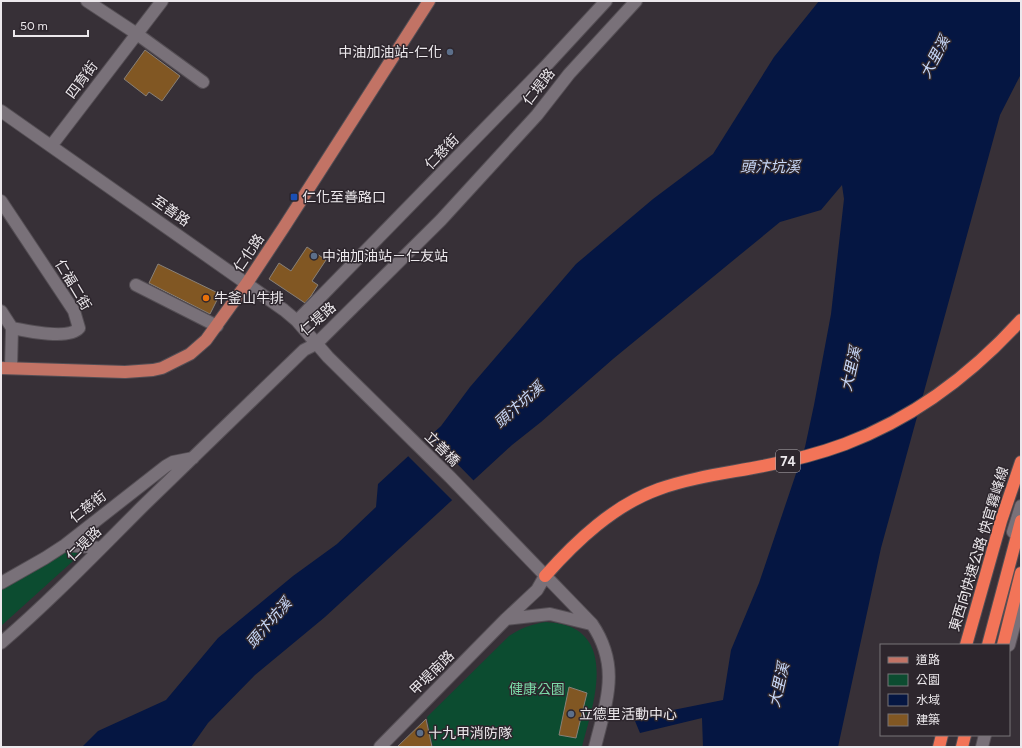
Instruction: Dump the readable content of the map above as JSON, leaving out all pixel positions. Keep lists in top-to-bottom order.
{
  "streets": {
    "highway": ["74", "東西向快速公路 快官霧峰線"],
    "main road": ["仁化路"],
    "street": [
      "四育街",
      "仁堤路",
      "仁慈街",
      "至善路",
      "仁福二街",
      "立善橋",
      "甲堤南路"
    ]
  },
  "crossings": [
    ["四育街", "至善路"],
    ["仁堤路", "仁慈街"],
    ["仁堤路", "至善路"],
    ["仁堤路", "立善橋"],
    ["仁慈街", "至善路"],
    ["至善路", "仁化路"],
    ["至善路", "立善橋"],
    ["立善橋", "74"],
    ["立善橋", "甲堤南路"],
    ["74", "甲堤南路"]
  ],
  "water": ["大里溪", "頭汴坑溪"],
  "parks": ["健康公園"],
  "places": {
    "other": [
      "中油加油站-仁化",
      "中油加油站－仁友站",
      "牛釜山牛排",
      "立德里活動中心",
      "十九甲消防隊"
    ],
    "transit": ["仁化至善路口"]
  },
  "legend": [
    "道路",
    "公園",
    "水域",
    "建築"
  ],
  "scale_bar": "50 m"
}
